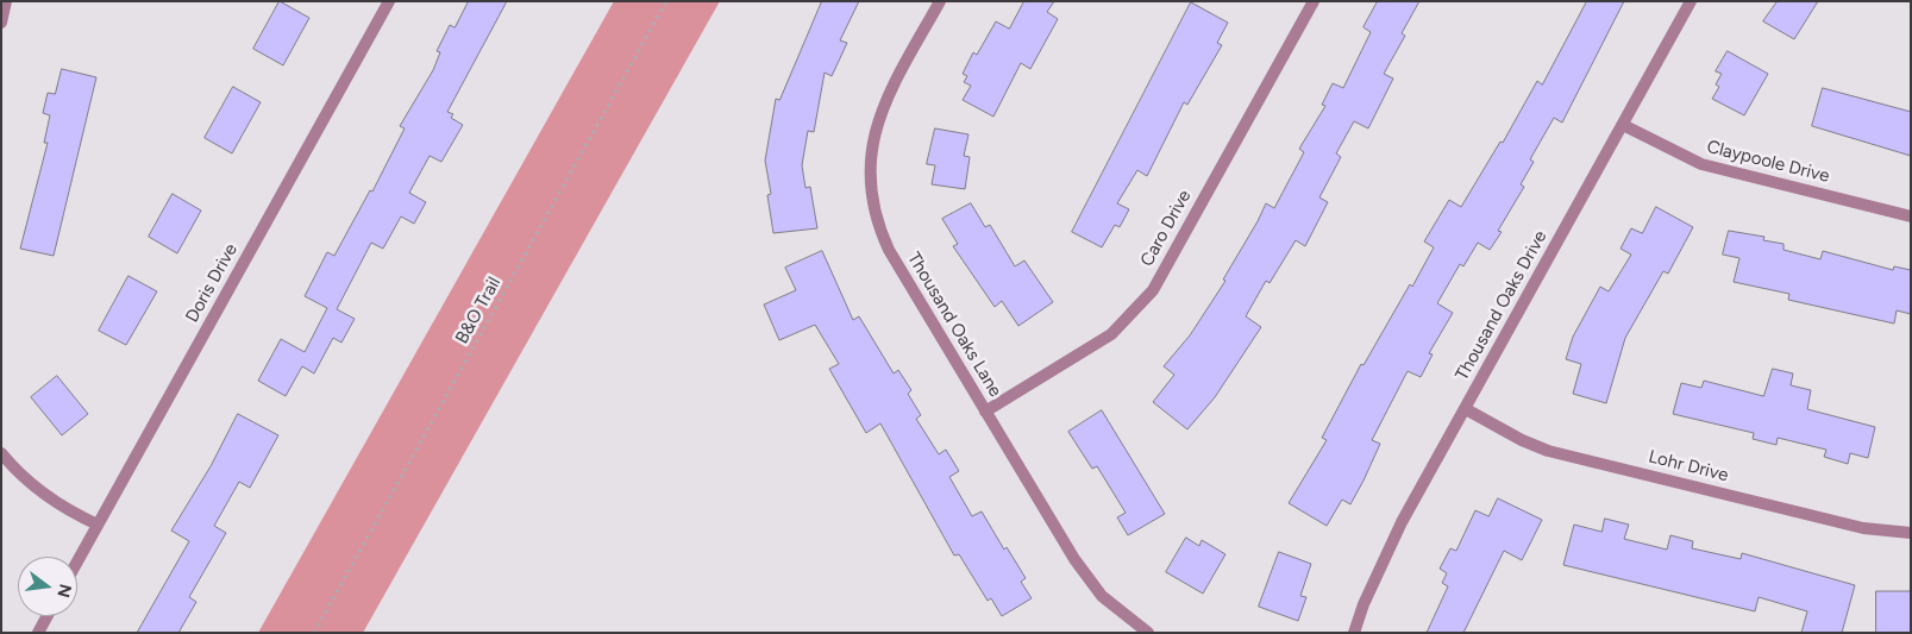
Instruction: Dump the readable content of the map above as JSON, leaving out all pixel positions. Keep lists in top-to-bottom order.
{
  "streets": {
    "street": [
      "Claypoole Drive",
      "Caro Drive",
      "Doris Drive",
      "Thousand Oaks Drive",
      "Thousand Oaks Lane",
      "Lohr Drive"
    ],
    "path": ["B&O Trail"]
  },
  "crossings": [
    ["Claypoole Drive", "Thousand Oaks Drive"],
    ["Caro Drive", "Thousand Oaks Lane"],
    ["Thousand Oaks Drive", "Lohr Drive"]
  ],
  "north": "right"
}
